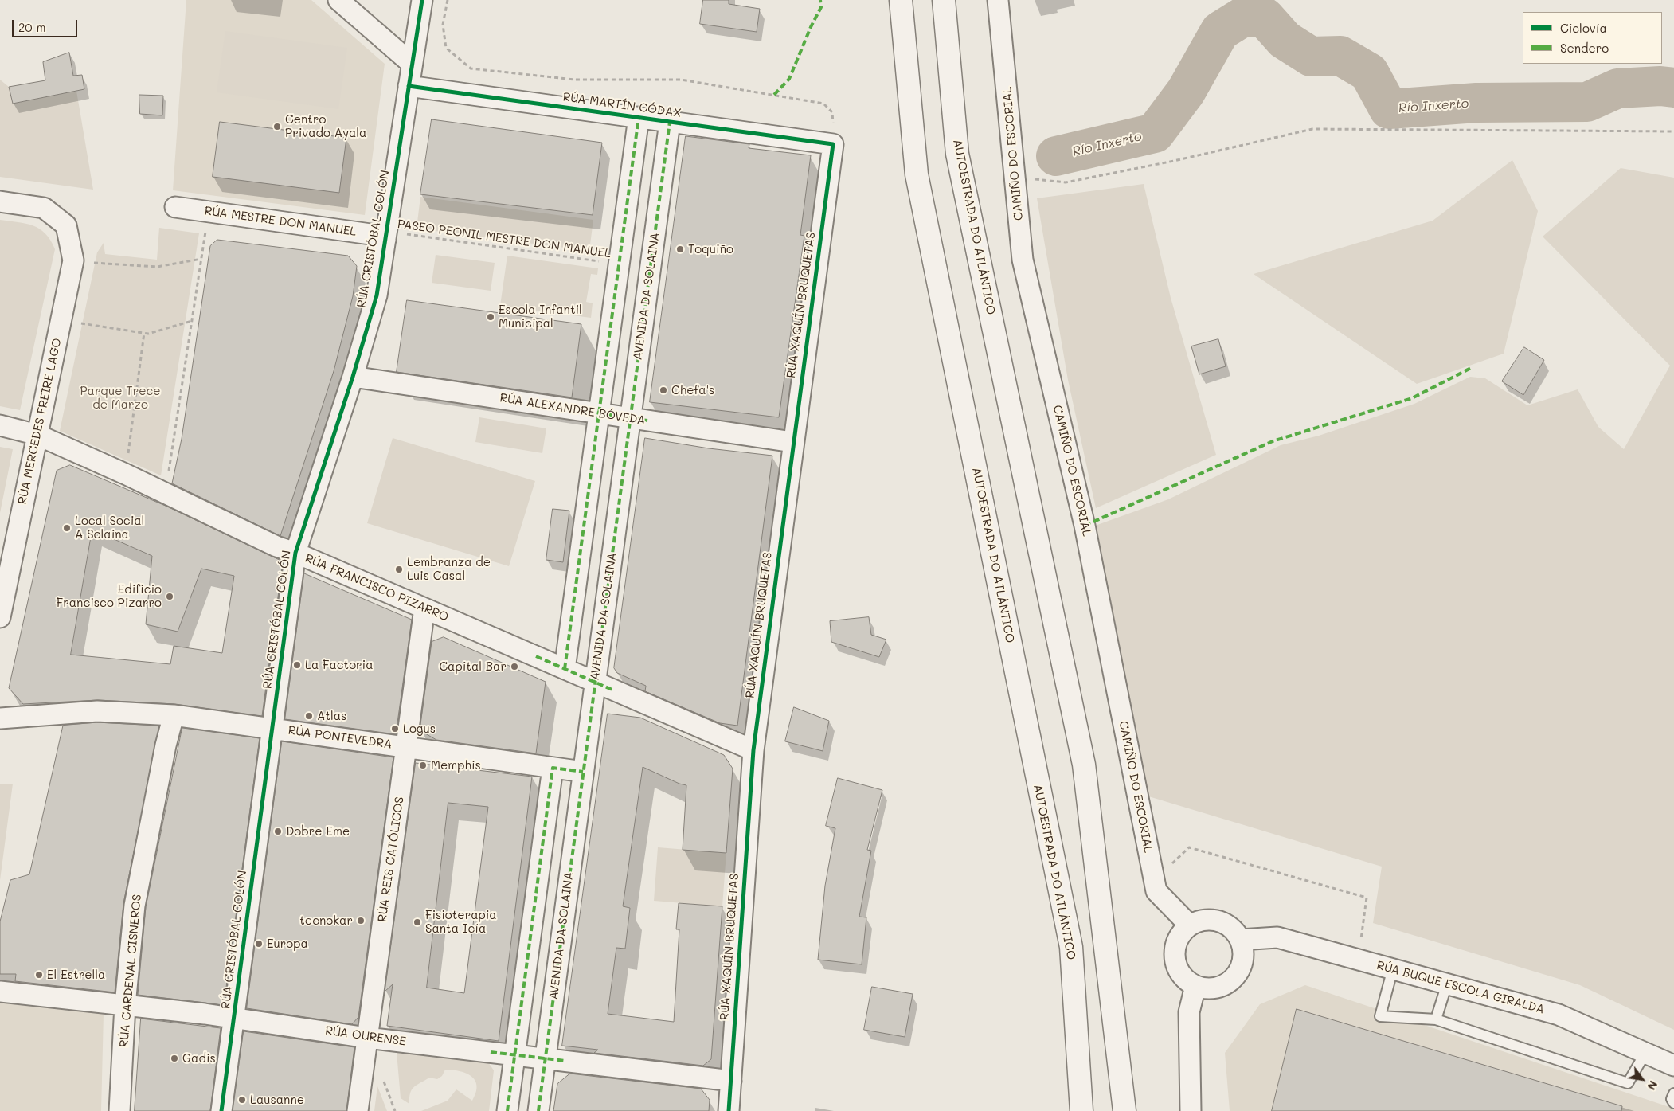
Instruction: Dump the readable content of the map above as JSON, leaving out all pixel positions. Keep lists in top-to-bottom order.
{
  "streets": {
    "highway": ["AUTOESTRADA DO ATLÁNTICO"],
    "street": [
      "RÚA MARTÍN CÓDAX",
      "CAMIÑO DO ESCORIAL",
      "RÚA MESTRE DON MANUEL",
      "RÚA CRISTÓBAL COLÓN",
      "AVENIDA DA SOLAINA",
      "RÚA XAQUÍN BRUQUETAS",
      "RÚA ALEXANDRE BÓVEDA",
      "RÚA MERCEDES FREIRE LAGO",
      "RÚA FRANCISCO PIZARRO",
      "RÚA PONTEVEDRA",
      "RÚA REIS CATÓLICOS",
      "RÚA CARDENAL CISNEROS",
      "RÚA BUQUE ESCOLA GIRALDA",
      "RÚA OURENSE"
    ],
    "path": ["PASEO PEONIL MESTRE DON MANUEL"]
  },
  "crossings": [
    ["RÚA MARTÍN CÓDAX", "RÚA CRISTÓBAL COLÓN"],
    ["RÚA MARTÍN CÓDAX", "AVENIDA DA SOLAINA"],
    ["RÚA MARTÍN CÓDAX", "RÚA XAQUÍN BRUQUETAS"],
    ["CAMIÑO DO ESCORIAL", "RÚA BUQUE ESCOLA GIRALDA"],
    ["RÚA MESTRE DON MANUEL", "RÚA CRISTÓBAL COLÓN"],
    ["RÚA MESTRE DON MANUEL", "PASEO PEONIL MESTRE DON MANUEL"],
    ["RÚA CRISTÓBAL COLÓN", "PASEO PEONIL MESTRE DON MANUEL"],
    ["RÚA CRISTÓBAL COLÓN", "RÚA ALEXANDRE BÓVEDA"],
    ["RÚA CRISTÓBAL COLÓN", "RÚA FRANCISCO PIZARRO"],
    ["RÚA CRISTÓBAL COLÓN", "RÚA PONTEVEDRA"],
    ["RÚA CRISTÓBAL COLÓN", "RÚA OURENSE"],
    ["AVENIDA DA SOLAINA", "RÚA ALEXANDRE BÓVEDA"],
    ["AVENIDA DA SOLAINA", "RÚA FRANCISCO PIZARRO"],
    ["AVENIDA DA SOLAINA", "RÚA PONTEVEDRA"],
    ["AVENIDA DA SOLAINA", "RÚA OURENSE"],
    ["RÚA XAQUÍN BRUQUETAS", "RÚA ALEXANDRE BÓVEDA"],
    ["RÚA XAQUÍN BRUQUETAS", "RÚA FRANCISCO PIZARRO"],
    ["RÚA XAQUÍN BRUQUETAS", "RÚA OURENSE"],
    ["RÚA MERCEDES FREIRE LAGO", "RÚA FRANCISCO PIZARRO"],
    ["RÚA FRANCISCO PIZARRO", "RÚA REIS CATÓLICOS"],
    ["RÚA PONTEVEDRA", "RÚA REIS CATÓLICOS"],
    ["RÚA PONTEVEDRA", "RÚA CARDENAL CISNEROS"],
    ["RÚA REIS CATÓLICOS", "RÚA OURENSE"],
    ["RÚA CARDENAL CISNEROS", "RÚA OURENSE"]
  ],
  "water": ["Río Inxerto"],
  "parks": ["Parque Trece de Marzo"],
  "places": [
    "Centro Privado Ayala",
    "Toquiño",
    "Escola Infantil Municipal",
    "Chefa's",
    "Local Social A Solaina",
    "Lembranza de Luis Casal",
    "Edificio Francisco Pizarro",
    "La Factoria",
    "Capital Bar",
    "Atlas",
    "Logus",
    "Memphis",
    "Dobre Eme",
    "tecnokar",
    "Fisioterapia Santa Icía",
    "Europa",
    "El Estrella",
    "Gadis",
    "Lausanne"
  ],
  "legend": ["Ciclovía", "Sendero"],
  "scale_bar": "20 m",
  "north": "bottom right"
}
